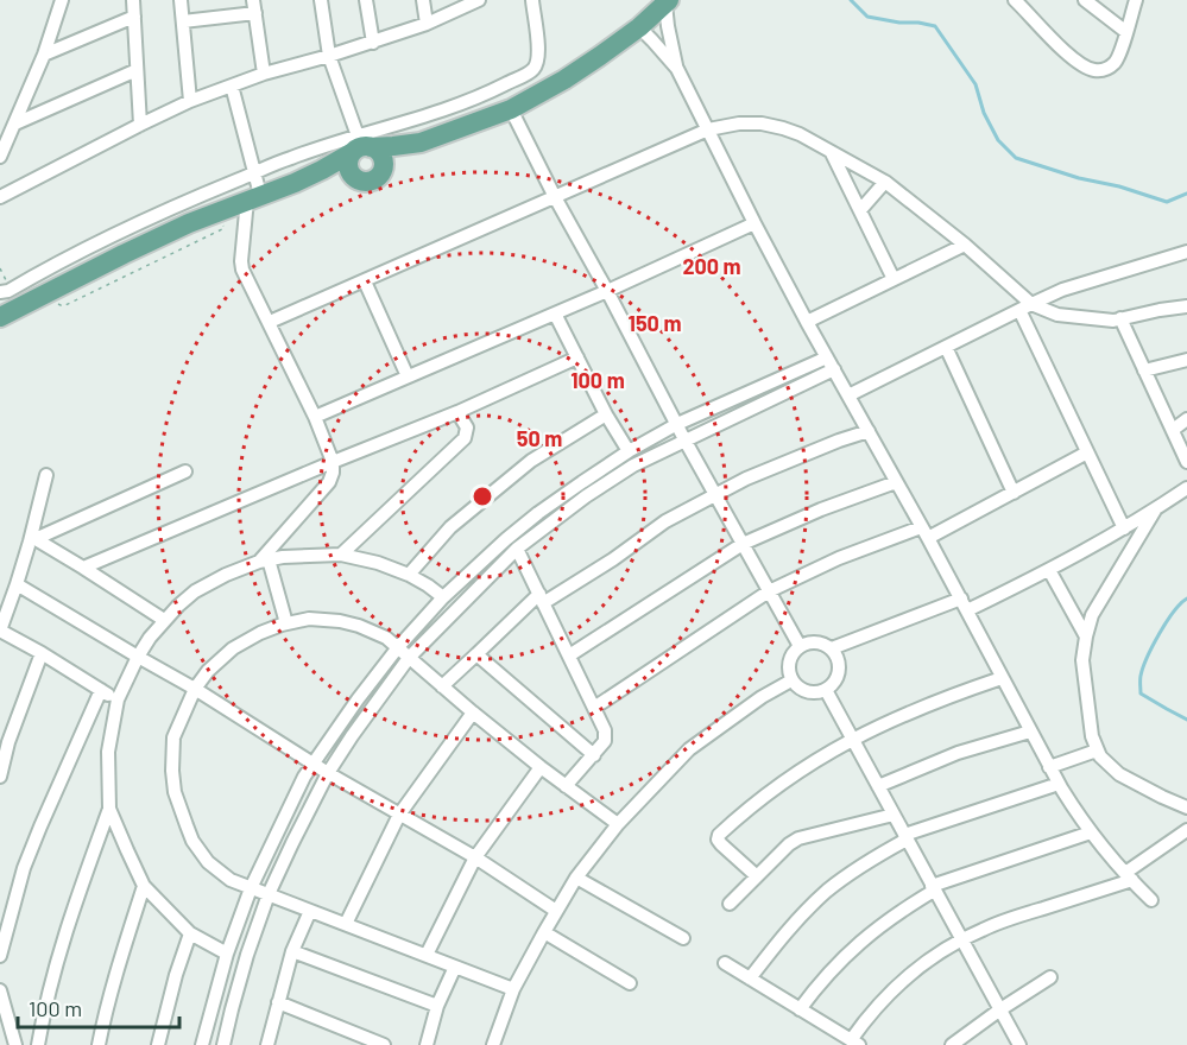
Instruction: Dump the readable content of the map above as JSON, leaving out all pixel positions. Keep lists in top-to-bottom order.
{
  "scale_bar": "100 m",
  "rings": [
    "200 m",
    "150 m",
    "100 m",
    "50 m"
  ]
}
